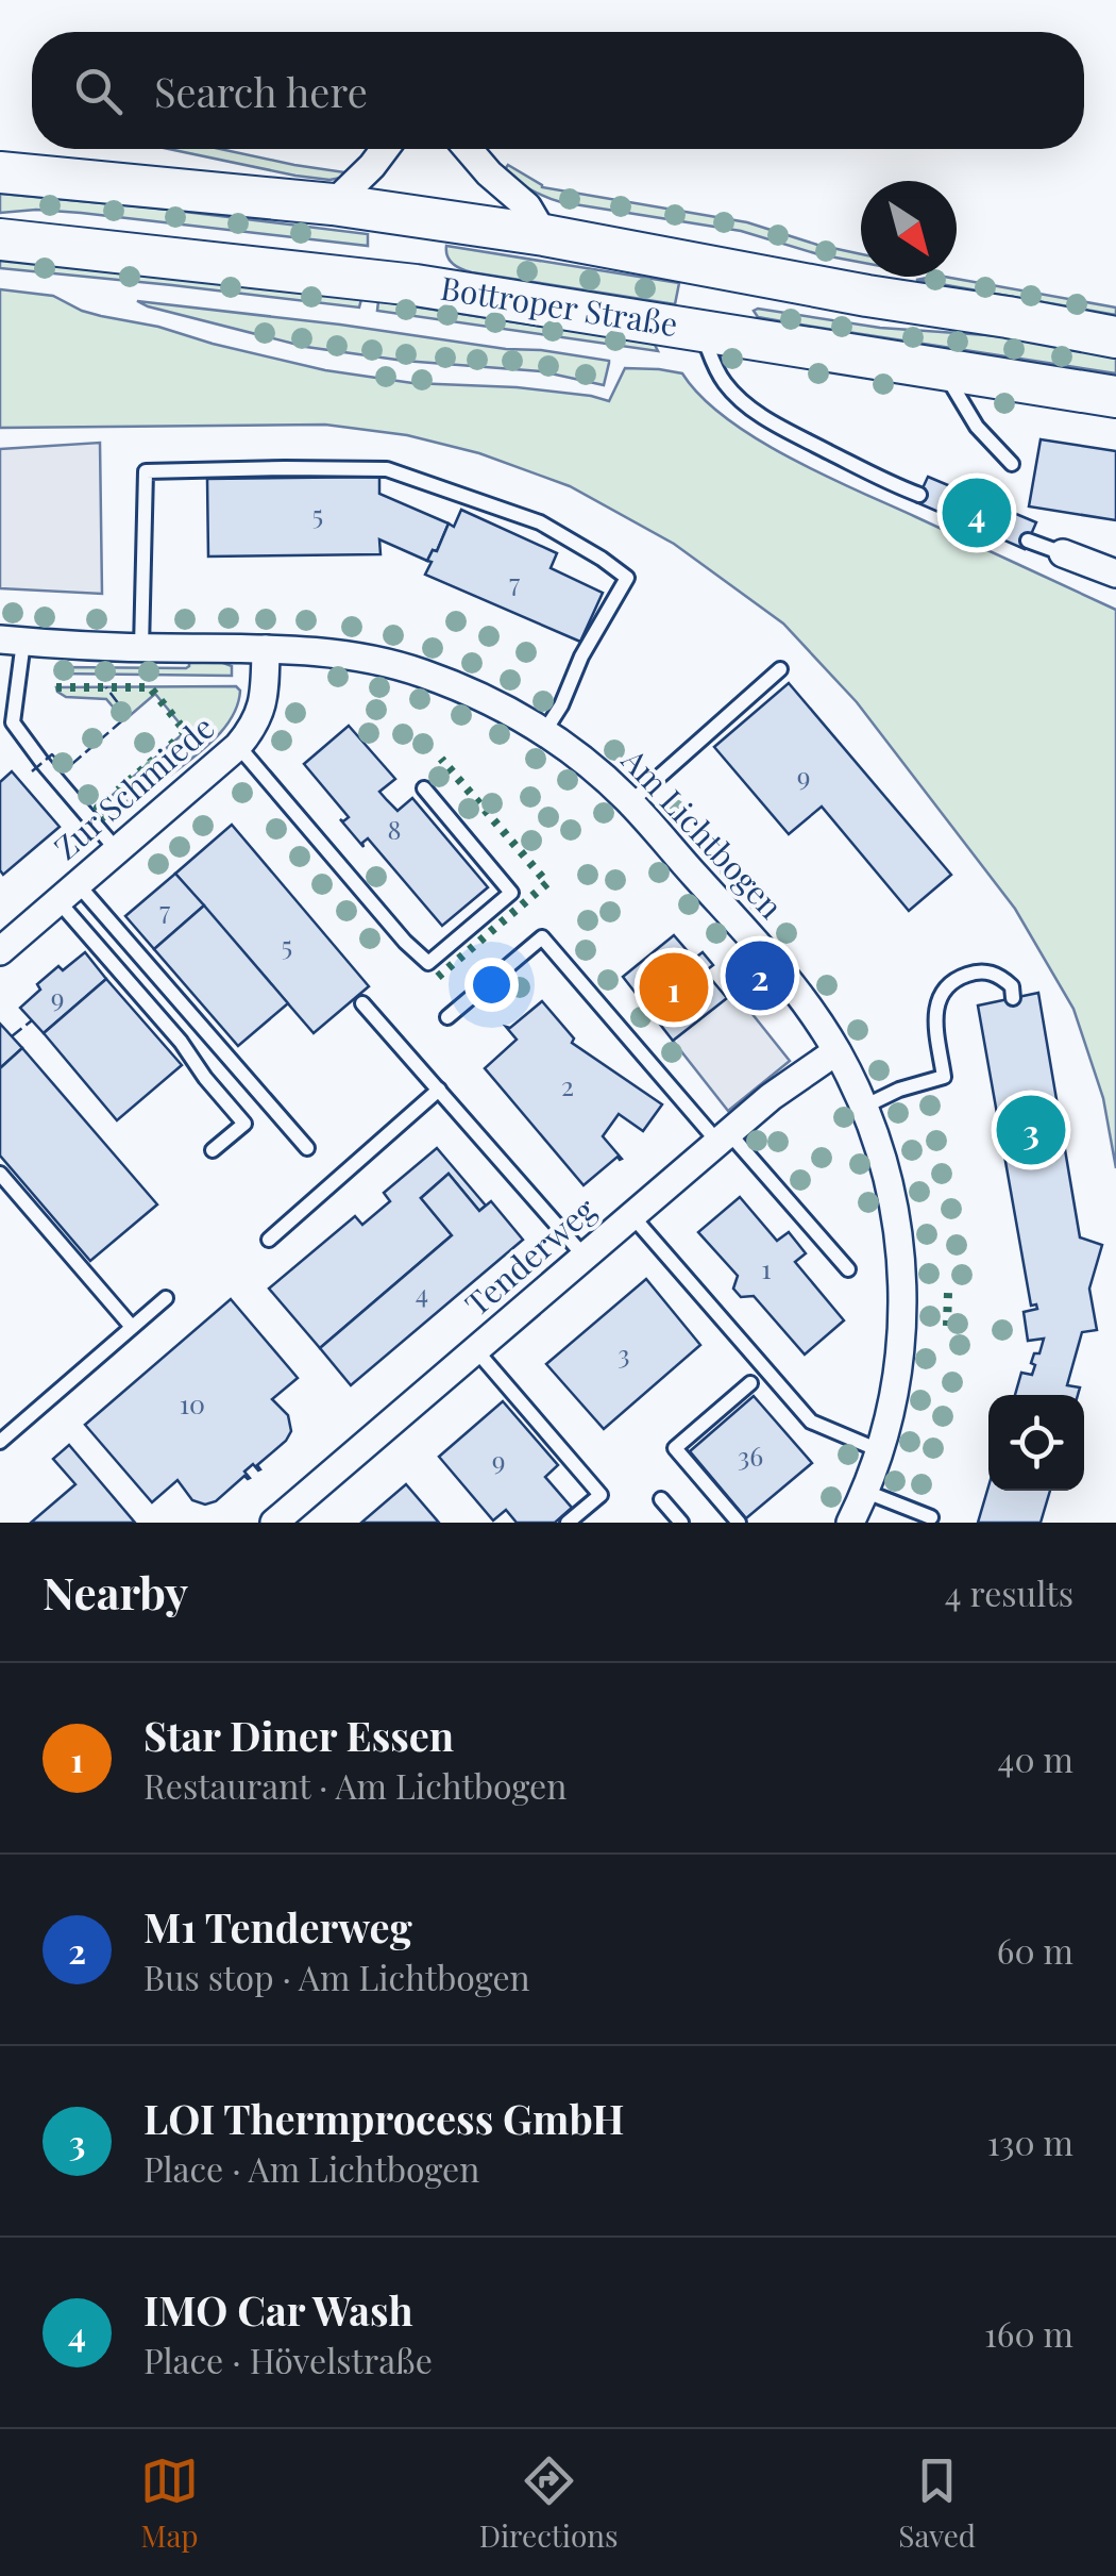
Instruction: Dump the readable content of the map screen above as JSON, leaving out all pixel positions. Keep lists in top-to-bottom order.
{
  "streets": {
    "main road": ["Bottroper Straße"],
    "street": ["Zur Schmiede", "Am Lichtbogen", "Tenderweg"]
  },
  "crossings": [
    ["Zur Schmiede", "Am Lichtbogen"],
    ["Am Lichtbogen", "Tenderweg"]
  ],
  "house_numbers": [
    "5",
    "7",
    "9",
    "8",
    "7",
    "5",
    "9",
    "2",
    "1",
    "4",
    "3",
    "10",
    "36",
    "9"
  ],
  "north": "bottom right",
  "page": {
    "search": "Search here",
    "pins": [
      "4",
      "2",
      "1",
      "3"
    ],
    "heading": ["Nearby", "4 results"],
    "list": [
      {
        "mark": "1",
        "name": "Star Diner Essen",
        "note": "Restaurant · Am Lichtbogen",
        "value": "40 m"
      },
      {
        "mark": "2",
        "name": "M1 Tenderweg",
        "note": "Bus stop · Am Lichtbogen",
        "value": "60 m"
      },
      {
        "mark": "3",
        "name": "LOI Thermprocess GmbH",
        "note": "Place · Am Lichtbogen",
        "value": "130 m"
      },
      {
        "mark": "4",
        "name": "IMO Car Wash",
        "note": "Place · Hövelstraße",
        "value": "160 m"
      }
    ],
    "nav": ["Map", "Directions", "Saved"]
  }
}
